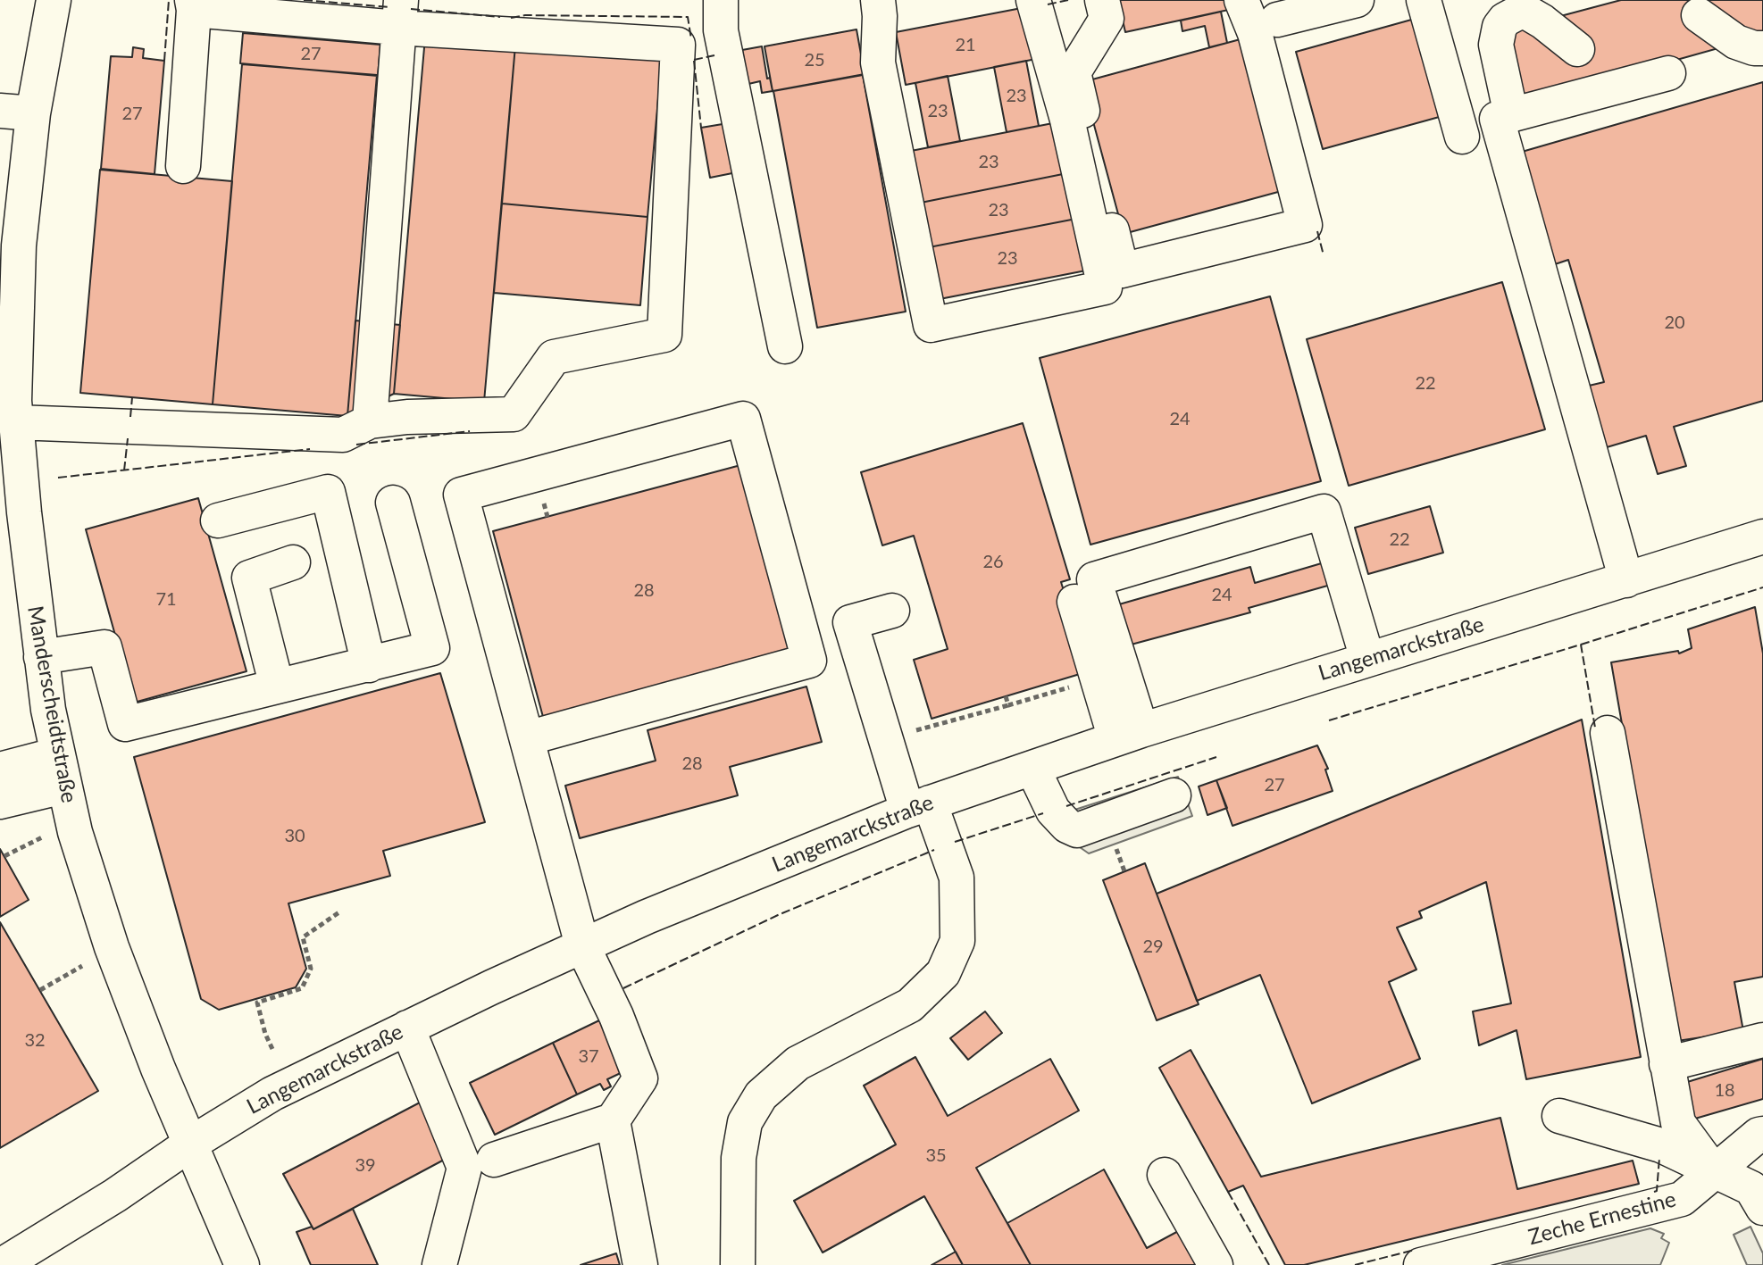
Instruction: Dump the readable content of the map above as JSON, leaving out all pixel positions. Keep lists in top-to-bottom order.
{
  "streets": {
    "street": ["Langemarckstraße", "Manderscheidtstraße", "Zeche Ernestine"]
  },
  "crossings": [
    ["Langemarckstraße", "Manderscheidtstraße"]
  ],
  "house_numbers": [
    "21",
    "27",
    "25",
    "23",
    "23",
    "27",
    "23",
    "23",
    "23",
    "20",
    "22",
    "24",
    "22",
    "26",
    "28",
    "24",
    "71",
    "28",
    "27",
    "30",
    "29",
    "32",
    "37",
    "18",
    "35",
    "39"
  ]
}
